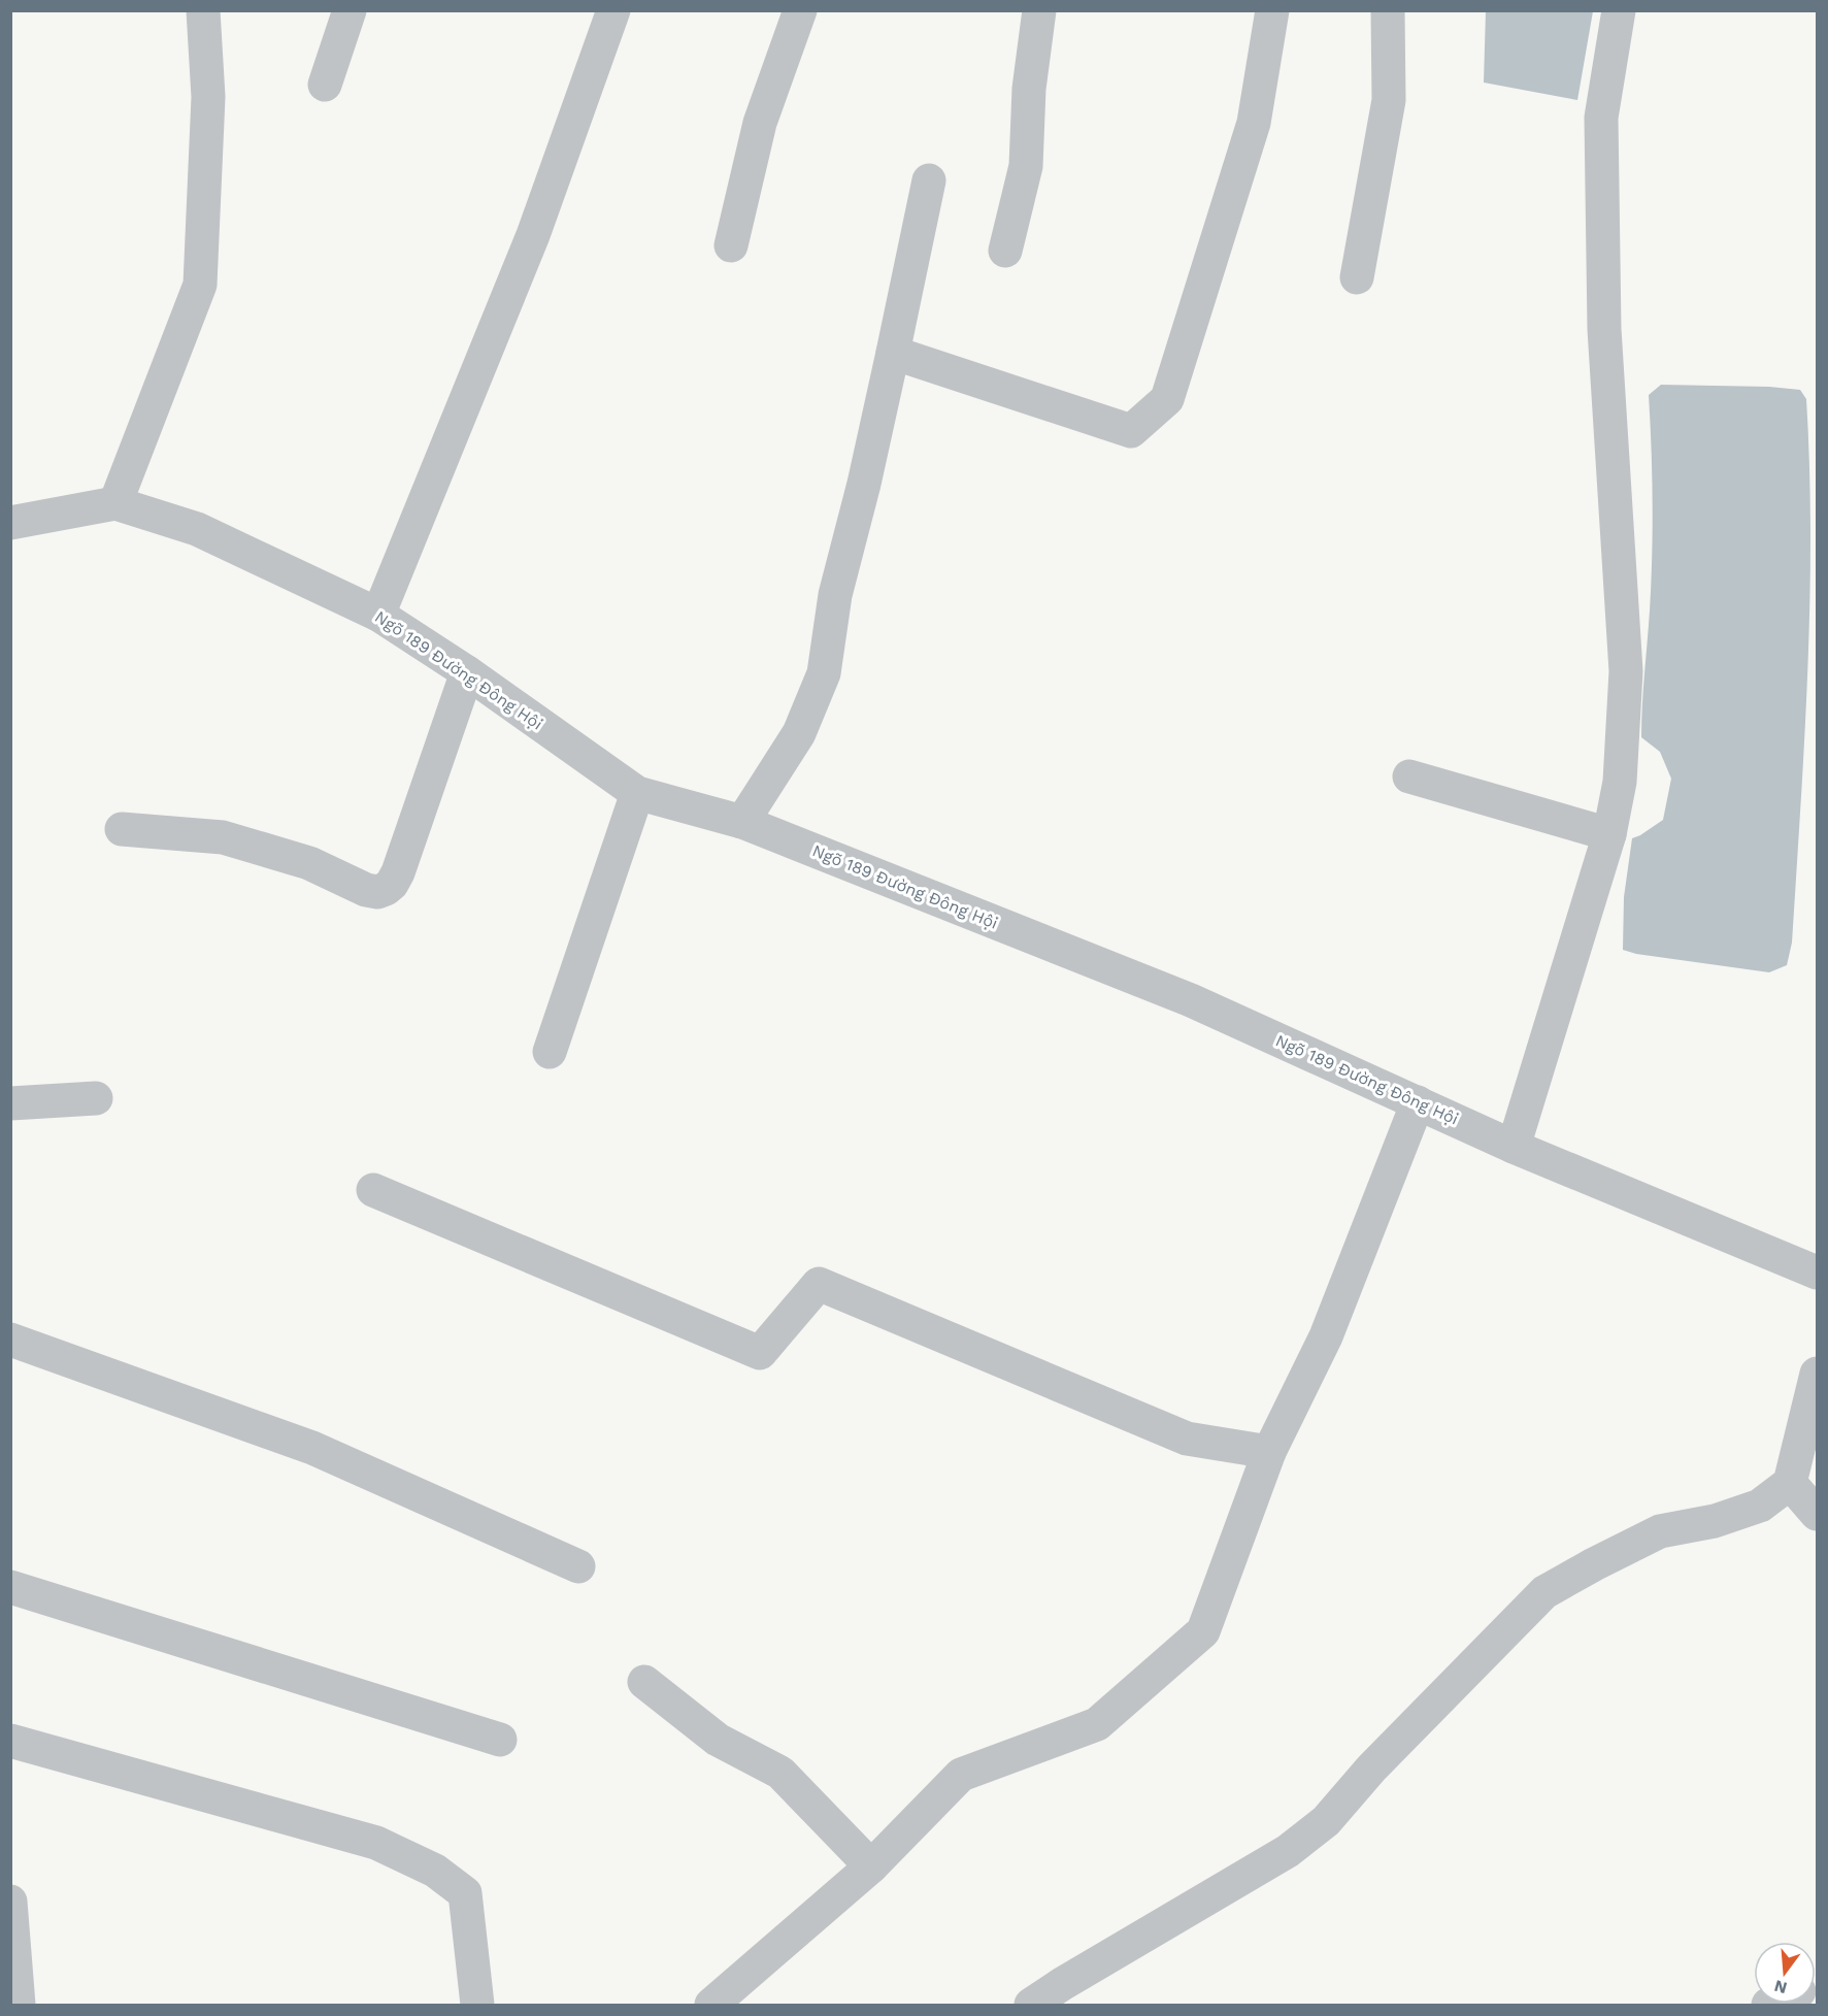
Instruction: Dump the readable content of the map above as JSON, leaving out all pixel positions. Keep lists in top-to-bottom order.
{
  "streets": {
    "street": ["Ngõ 189 Đường Đông Hội"]
  },
  "north": "bottom"
}
